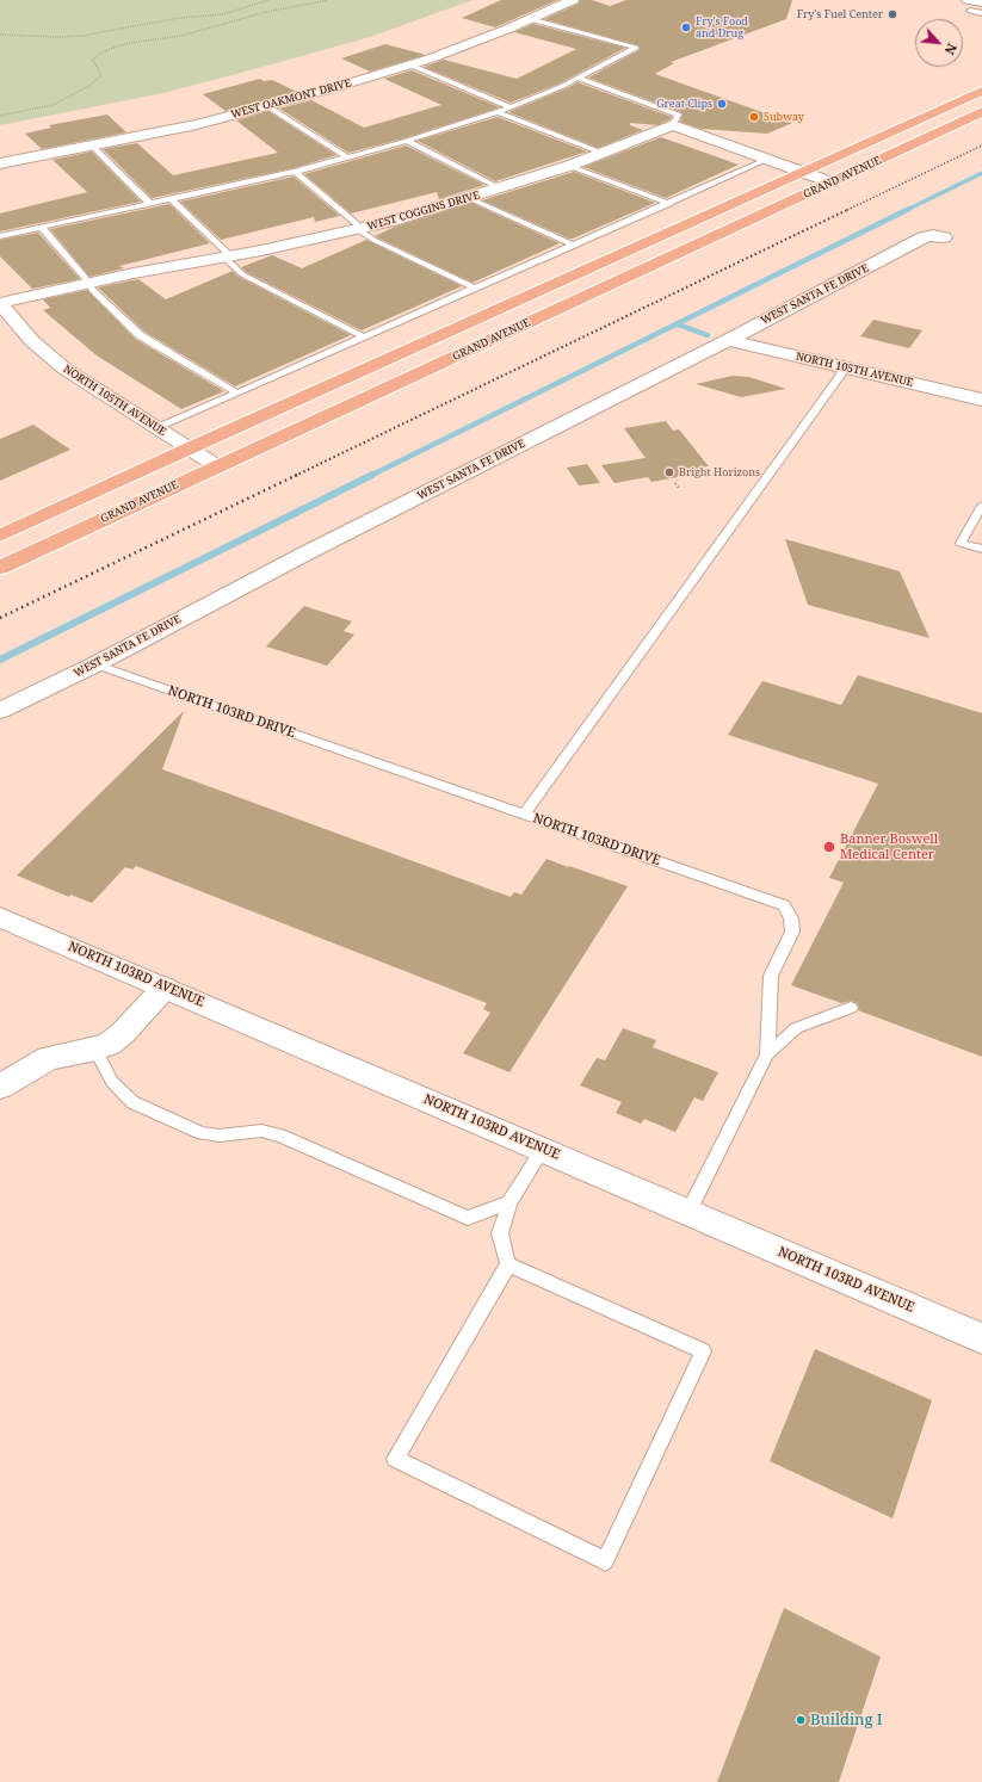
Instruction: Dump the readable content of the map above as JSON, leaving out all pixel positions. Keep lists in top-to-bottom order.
{
  "streets": {
    "highway": ["GRAND AVENUE"],
    "street": [
      "WEST OAKMONT DRIVE",
      "WEST COGGINS DRIVE",
      "WEST SANTA FE DRIVE",
      "NORTH 105TH AVENUE",
      "NORTH 103RD AVENUE"
    ],
    "lane": ["NORTH 103RD DRIVE"]
  },
  "crossings": [
    ["GRAND AVENUE", "NORTH 105TH AVENUE"],
    ["WEST COGGINS DRIVE", "NORTH 105TH AVENUE"],
    ["WEST SANTA FE DRIVE", "NORTH 105TH AVENUE"],
    ["WEST SANTA FE DRIVE", "NORTH 103RD DRIVE"],
    ["NORTH 103RD DRIVE", "NORTH 103RD AVENUE"]
  ],
  "places": [
    "Fry's Fuel Center",
    "Fry's Food and Drug",
    "Great Clips",
    "Subway",
    "Bright Horizons",
    "Banner Boswell Medical Center",
    "Building I"
  ],
  "north": "bottom right"
}
